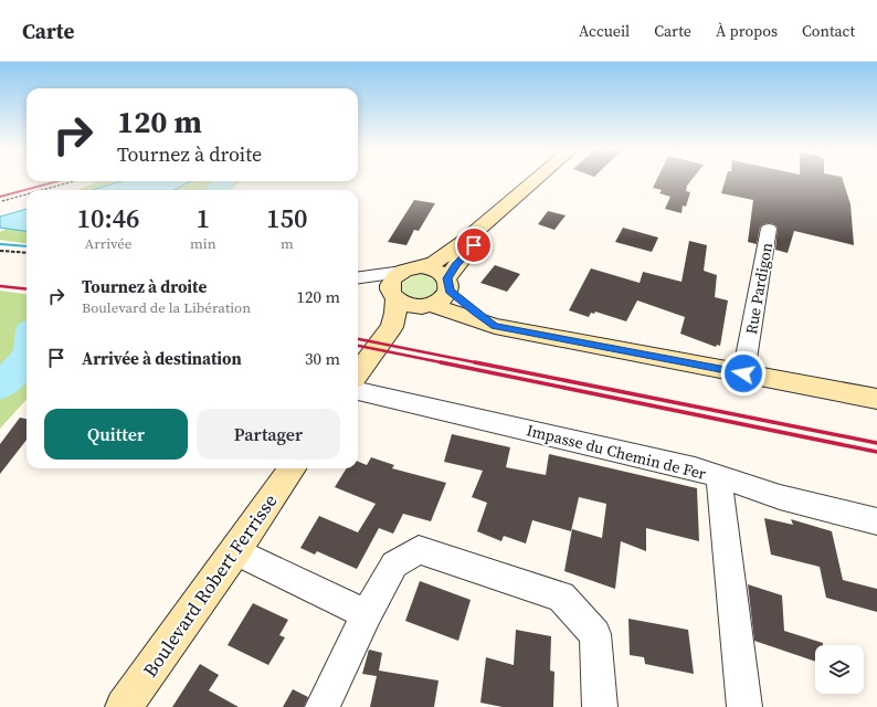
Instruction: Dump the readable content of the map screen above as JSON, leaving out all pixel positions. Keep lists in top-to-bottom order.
{
  "streets": {
    "street": ["Rue Pardigon", "Impasse du Chemin de Fer", "Boulevard Robert Ferrisse"]
  },
  "page": {
    "header": "Carte",
    "nav": [
      "Accueil",
      "Carte",
      "À propos",
      "Contact"
    ],
    "turn": ["120 m", "Tournez à droite"],
    "eta": [
      "10:46",
      "Arrivée",
      "1",
      "min",
      "150",
      "m"
    ],
    "list": [
      {
        "name": "Tournez à droite",
        "note": "Boulevard de la Libération",
        "value": "120 m"
      },
      {
        "name": "Arrivée à destination",
        "value": "30 m"
      }
    ],
    "buttons": ["Quitter", "Partager"]
  }
}
